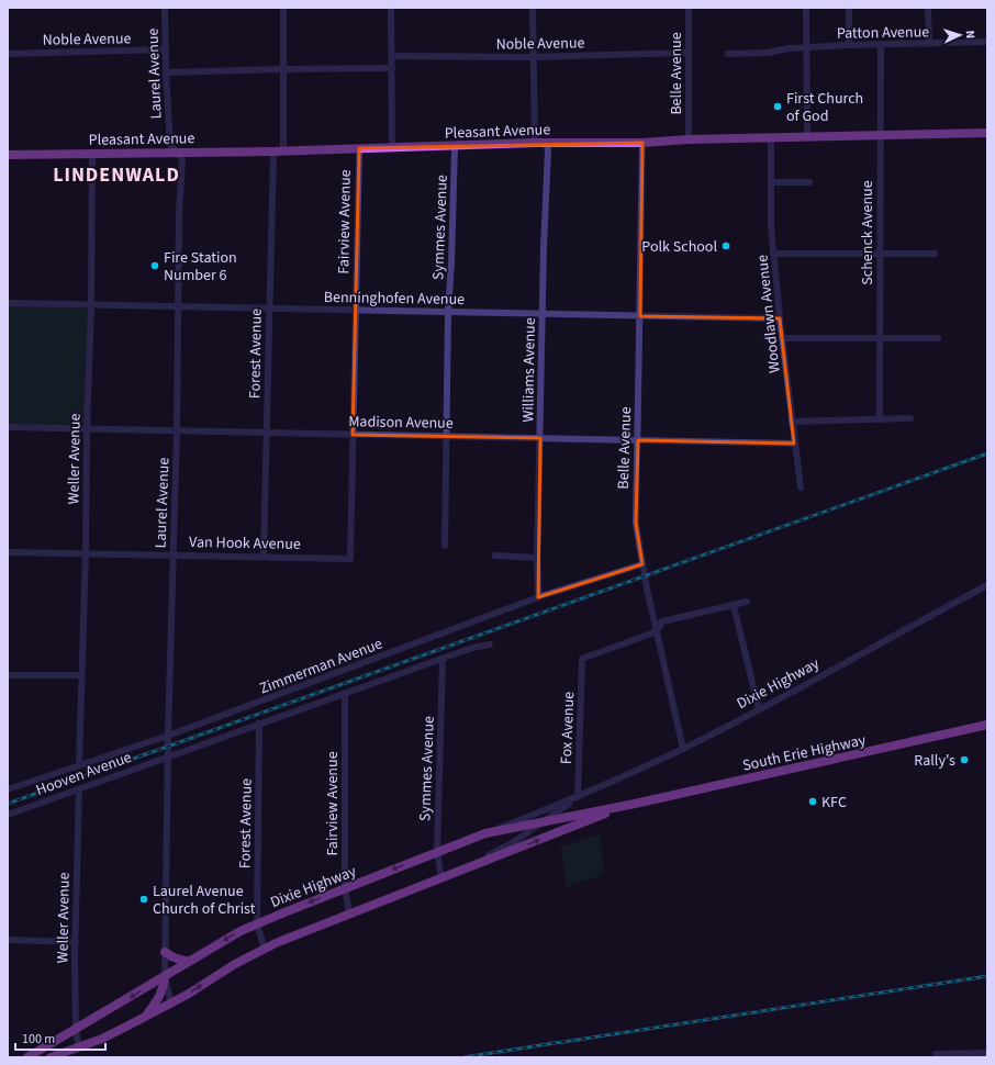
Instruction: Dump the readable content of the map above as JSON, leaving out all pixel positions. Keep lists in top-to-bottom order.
{
  "streets": {
    "main road": ["Pleasant Avenue", "Dixie Highway", "South Erie Highway"],
    "street": [
      "Patton Avenue",
      "Noble Avenue",
      "Laurel Avenue",
      "Belle Avenue",
      "Fairview Avenue",
      "Symmes Avenue",
      "Schenck Avenue",
      "Benninghofen Avenue",
      "Woodlawn Avenue",
      "Forest Avenue",
      "Williams Avenue",
      "Madison Avenue",
      "Weller Avenue",
      "Van Hook Avenue",
      "Zimmerman Avenue",
      "Fox Avenue",
      "Hooven Avenue"
    ]
  },
  "crossings": [
    ["Patton Avenue", "Schenck Avenue"],
    ["Noble Avenue", "Laurel Avenue"],
    ["Noble Avenue", "Belle Avenue"],
    ["Laurel Avenue", "Pleasant Avenue"],
    ["Laurel Avenue", "Benninghofen Avenue"],
    ["Laurel Avenue", "Madison Avenue"],
    ["Laurel Avenue", "Van Hook Avenue"],
    ["Laurel Avenue", "Zimmerman Avenue"],
    ["Laurel Avenue", "Dixie Highway"],
    ["Laurel Avenue", "Hooven Avenue"],
    ["Belle Avenue", "Pleasant Avenue"],
    ["Belle Avenue", "Benninghofen Avenue"],
    ["Belle Avenue", "Madison Avenue"],
    ["Belle Avenue", "Zimmerman Avenue"],
    ["Belle Avenue", "Dixie Highway"],
    ["Belle Avenue", "Fox Avenue"],
    ["Pleasant Avenue", "Fairview Avenue"],
    ["Pleasant Avenue", "Symmes Avenue"],
    ["Pleasant Avenue", "Schenck Avenue"],
    ["Pleasant Avenue", "Woodlawn Avenue"],
    ["Pleasant Avenue", "Forest Avenue"],
    ["Pleasant Avenue", "Williams Avenue"],
    ["Pleasant Avenue", "Weller Avenue"],
    ["Fairview Avenue", "Benninghofen Avenue"],
    ["Fairview Avenue", "Madison Avenue"],
    ["Fairview Avenue", "Van Hook Avenue"],
    ["Fairview Avenue", "Dixie Highway"],
    ["Symmes Avenue", "Benninghofen Avenue"],
    ["Symmes Avenue", "Madison Avenue"],
    ["Symmes Avenue", "Dixie Highway"],
    ["Benninghofen Avenue", "Woodlawn Avenue"],
    ["Benninghofen Avenue", "Forest Avenue"],
    ["Benninghofen Avenue", "Williams Avenue"],
    ["Benninghofen Avenue", "Weller Avenue"],
    ["Woodlawn Avenue", "Madison Avenue"],
    ["Forest Avenue", "Madison Avenue"],
    ["Forest Avenue", "Van Hook Avenue"],
    ["Forest Avenue", "Dixie Highway"],
    ["Williams Avenue", "Madison Avenue"],
    ["Williams Avenue", "Zimmerman Avenue"],
    ["Madison Avenue", "Weller Avenue"],
    ["Weller Avenue", "Van Hook Avenue"],
    ["Weller Avenue", "Zimmerman Avenue"],
    ["Weller Avenue", "Dixie Highway"],
    ["Weller Avenue", "Hooven Avenue"],
    ["Dixie Highway", "Fox Avenue"],
    ["Dixie Highway", "South Erie Highway"]
  ],
  "districts": ["LINDENWALD"],
  "places": [
    "First Church of God",
    "Polk School",
    "Fire Station Number 6",
    "Rally's",
    "KFC",
    "Laurel Avenue Church of Christ"
  ],
  "scale_bar": "100 m",
  "north": "right"
}
